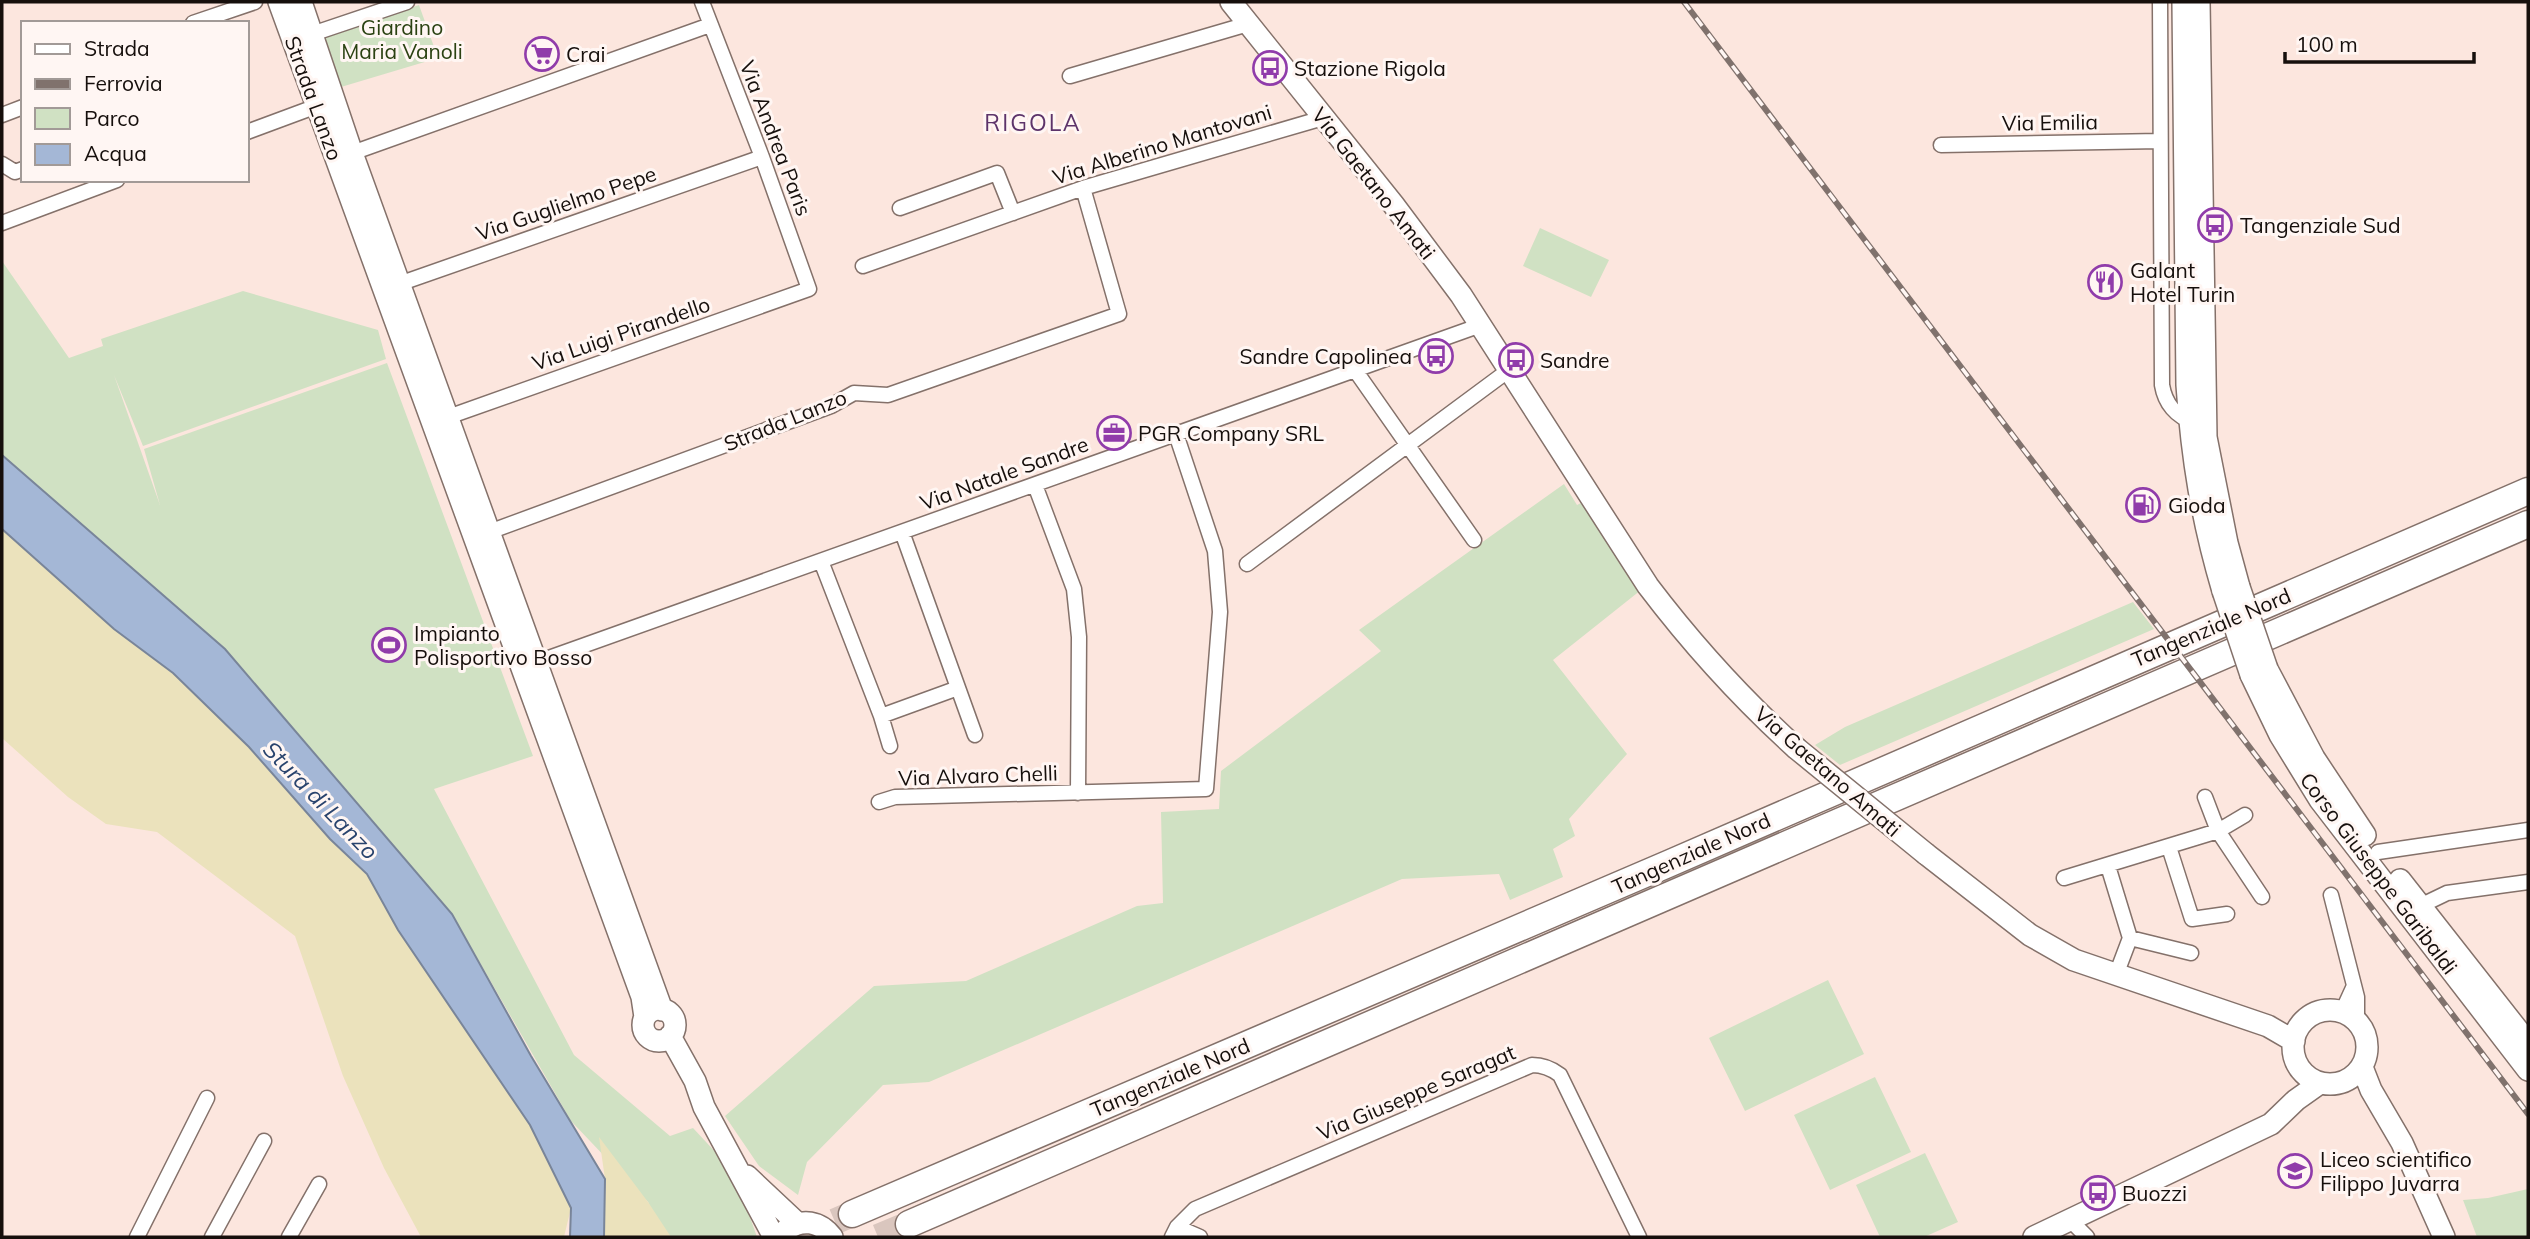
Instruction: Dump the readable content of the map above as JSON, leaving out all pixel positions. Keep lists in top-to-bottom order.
{
  "streets": {
    "highway": ["Tangenziale Nord"],
    "street": [
      "Strada Lanzo",
      "Via Emilia",
      "Via Andrea Paris",
      "Via Alberino Mantovani",
      "Via Gaetano Amati",
      "Via Guglielmo Pepe",
      "Via Luigi Pirandello",
      "Via Natale Sandre",
      "Via Alvaro Chelli",
      "Corso Giuseppe Garibaldi",
      "Via Giuseppe Saragat"
    ]
  },
  "crossings": [
    ["Strada Lanzo", "Via Alberino Mantovani"],
    ["Strada Lanzo", "Via Guglielmo Pepe"],
    ["Strada Lanzo", "Via Luigi Pirandello"],
    ["Via Andrea Paris", "Via Guglielmo Pepe"],
    ["Via Andrea Paris", "Via Luigi Pirandello"],
    ["Via Alberino Mantovani", "Via Gaetano Amati"],
    ["Via Gaetano Amati", "Via Natale Sandre"],
    ["Via Natale Sandre", "Via Alvaro Chelli"]
  ],
  "districts": ["RIGOLA"],
  "water": ["Stura di Lanzo"],
  "parks": ["Giardino Maria Vanoli"],
  "places": {
    "supermarket": ["Crai"],
    "bus stop": [
      "Stazione Rigola",
      "Tangenziale Sud",
      "Sandre Capolinea",
      "Sandre",
      "Buozzi"
    ],
    "restaurant": ["Galant Hotel Turin"],
    "office": ["PGR Company SRL"],
    "fuel station": ["Gioda"],
    "sports": ["Impianto Polisportivo Bosso"],
    "school or university": ["Liceo scientifico Filippo Juvarra"]
  },
  "legend": [
    "Strada",
    "Ferrovia",
    "Parco",
    "Acqua"
  ],
  "scale_bar": "100 m"
}
